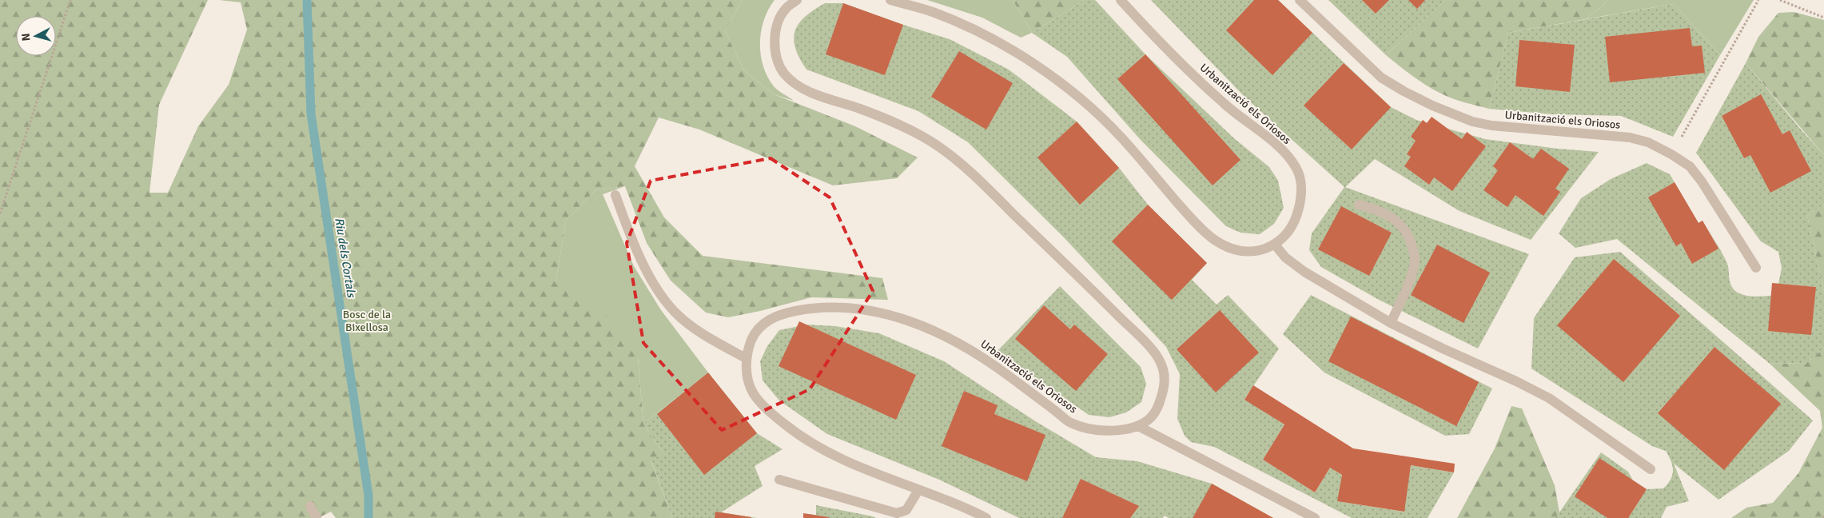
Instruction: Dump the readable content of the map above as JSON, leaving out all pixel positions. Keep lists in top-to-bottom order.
{
  "streets": {
    "street": ["Urbanització els Oriosos"]
  },
  "water": ["Riu dels Cortals"],
  "parks": ["Bosc de la Bixellosa"],
  "north": "left"
}
